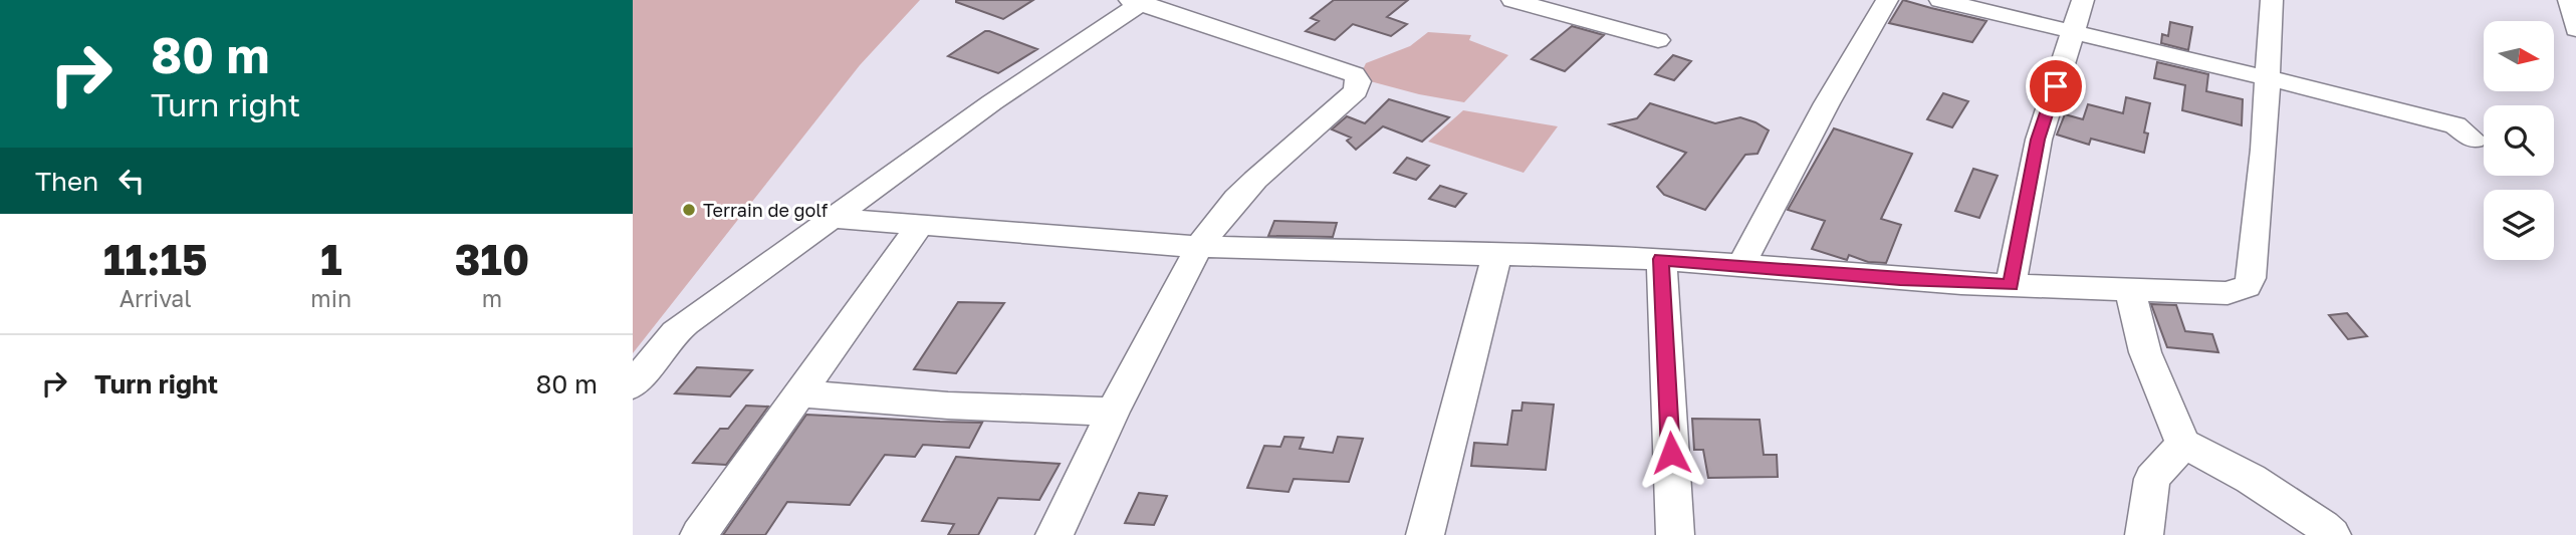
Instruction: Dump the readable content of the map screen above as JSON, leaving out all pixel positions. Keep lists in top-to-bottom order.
{
  "places": ["Terrain de golf"],
  "north": "right",
  "page": {
    "turn": ["80 m", "Turn right"],
    "then": "Then",
    "eta": [
      "11:15",
      "Arrival",
      "1",
      "min",
      "310",
      "m"
    ],
    "list": [
      {
        "name": "Turn right",
        "value": "80 m"
      }
    ]
  }
}
